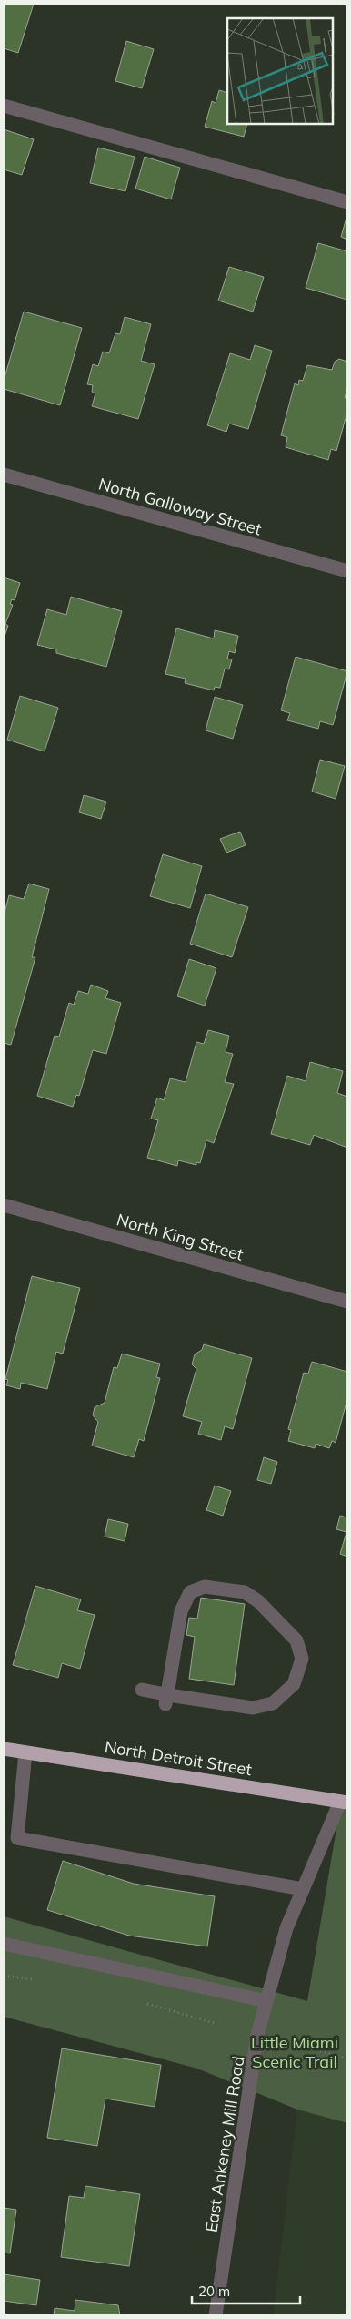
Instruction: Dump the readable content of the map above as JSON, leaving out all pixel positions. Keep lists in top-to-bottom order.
{
  "streets": {
    "highway": ["North Detroit Street"],
    "street": ["North Galloway Street", "North King Street", "East Ankeney Mill Road"]
  },
  "crossings": [
    ["North Detroit Street", "East Ankeney Mill Road"]
  ],
  "parks": ["Little Miami Scenic Trail"],
  "scale_bar": "20 m"
}
